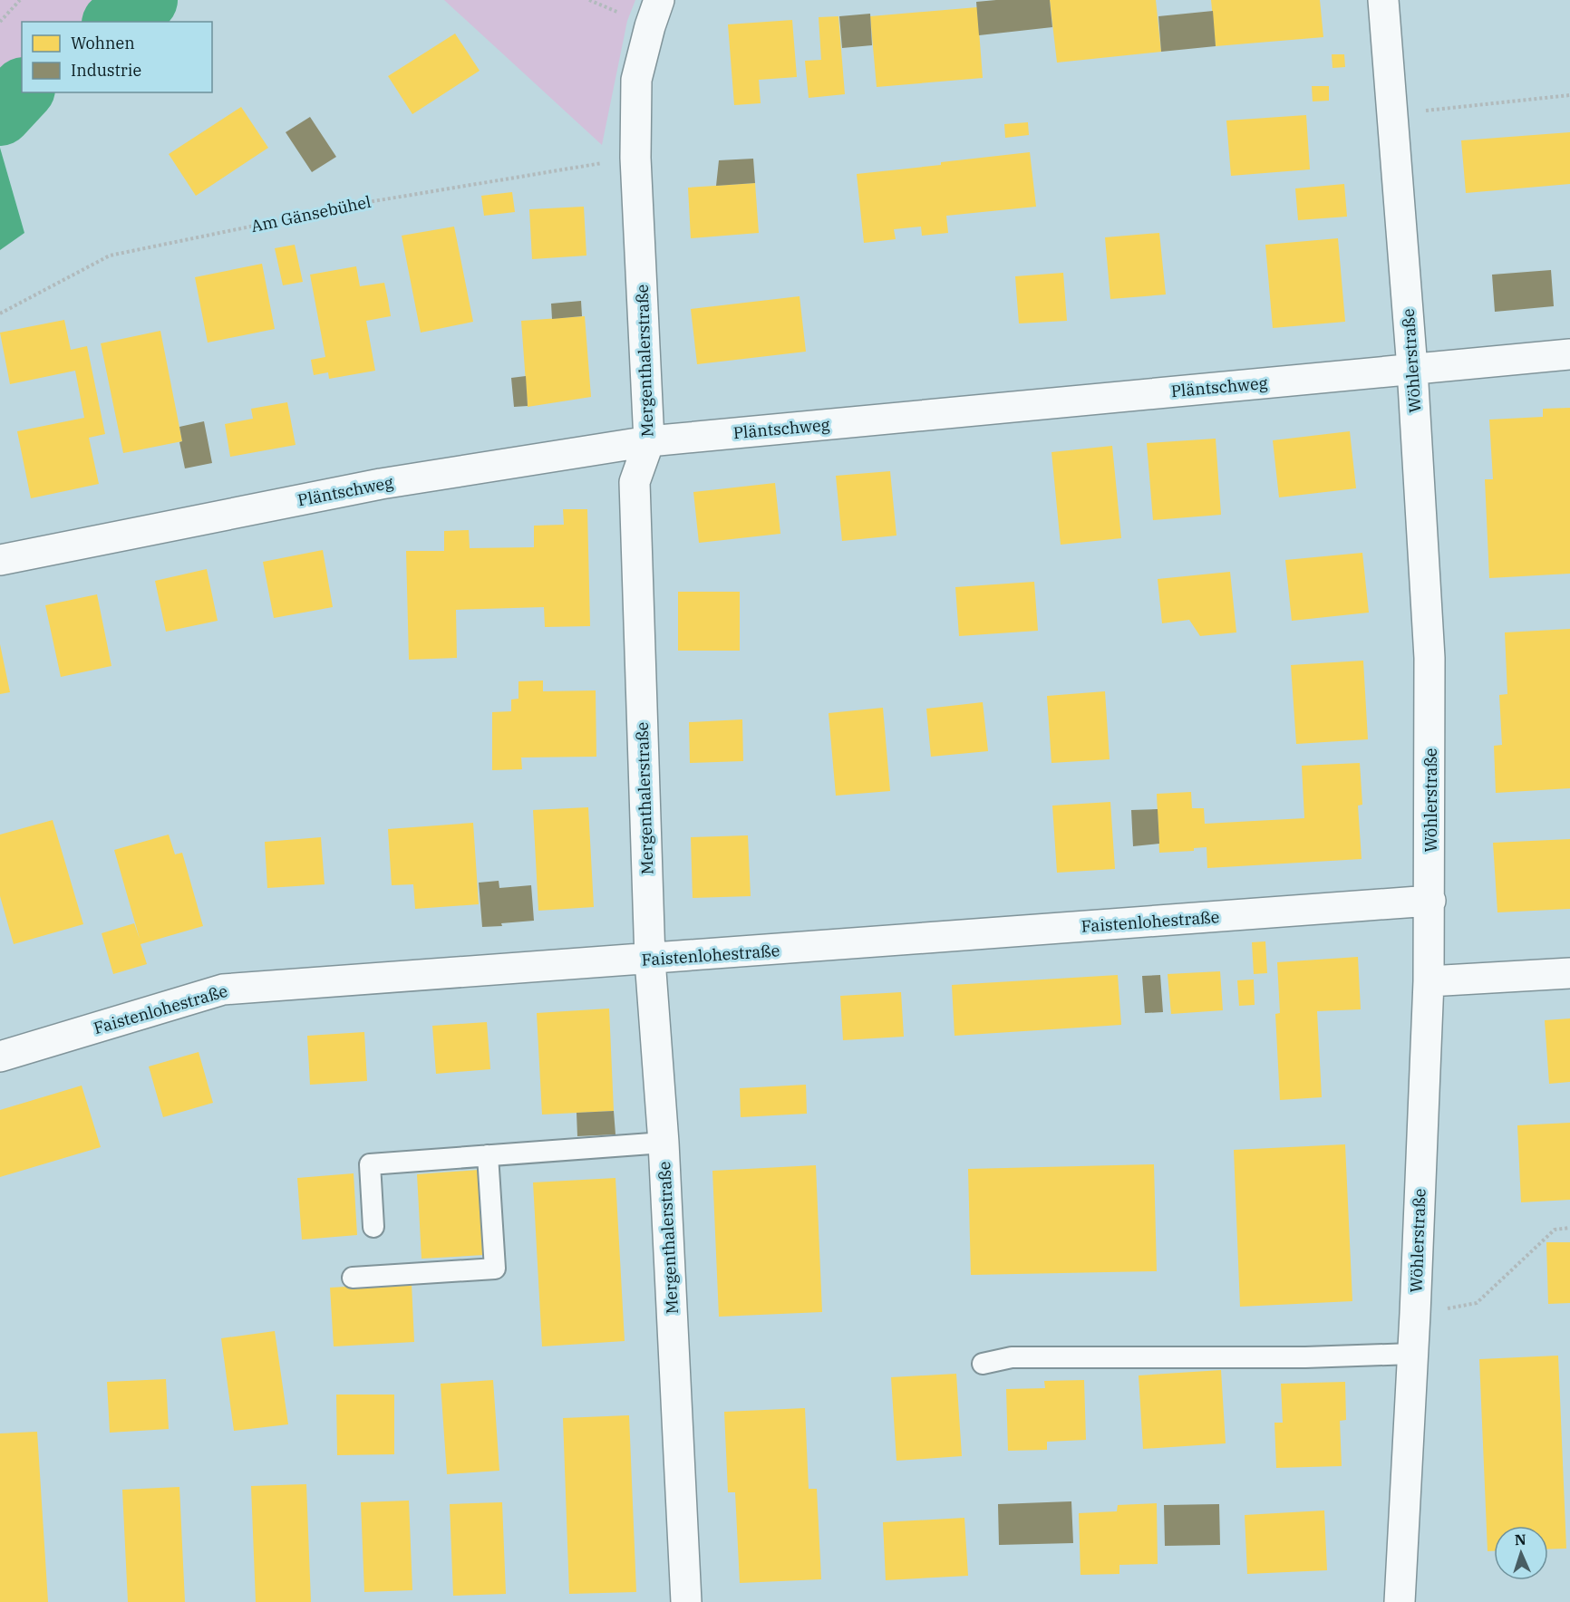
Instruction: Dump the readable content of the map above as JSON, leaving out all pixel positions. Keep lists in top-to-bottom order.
{
  "streets": {
    "street": [
      "Mergenthalerstraße",
      "Wöhlerstraße",
      "Pläntschweg",
      "Faistenlohestraße"
    ],
    "path": ["Am Gänsebühel"]
  },
  "crossings": [
    ["Am Gänsebühel", "Mergenthalerstraße"],
    ["Mergenthalerstraße", "Pläntschweg"],
    ["Mergenthalerstraße", "Faistenlohestraße"],
    ["Wöhlerstraße", "Pläntschweg"],
    ["Wöhlerstraße", "Faistenlohestraße"]
  ],
  "legend": ["Wohnen", "Industrie"],
  "north": "top"
}
